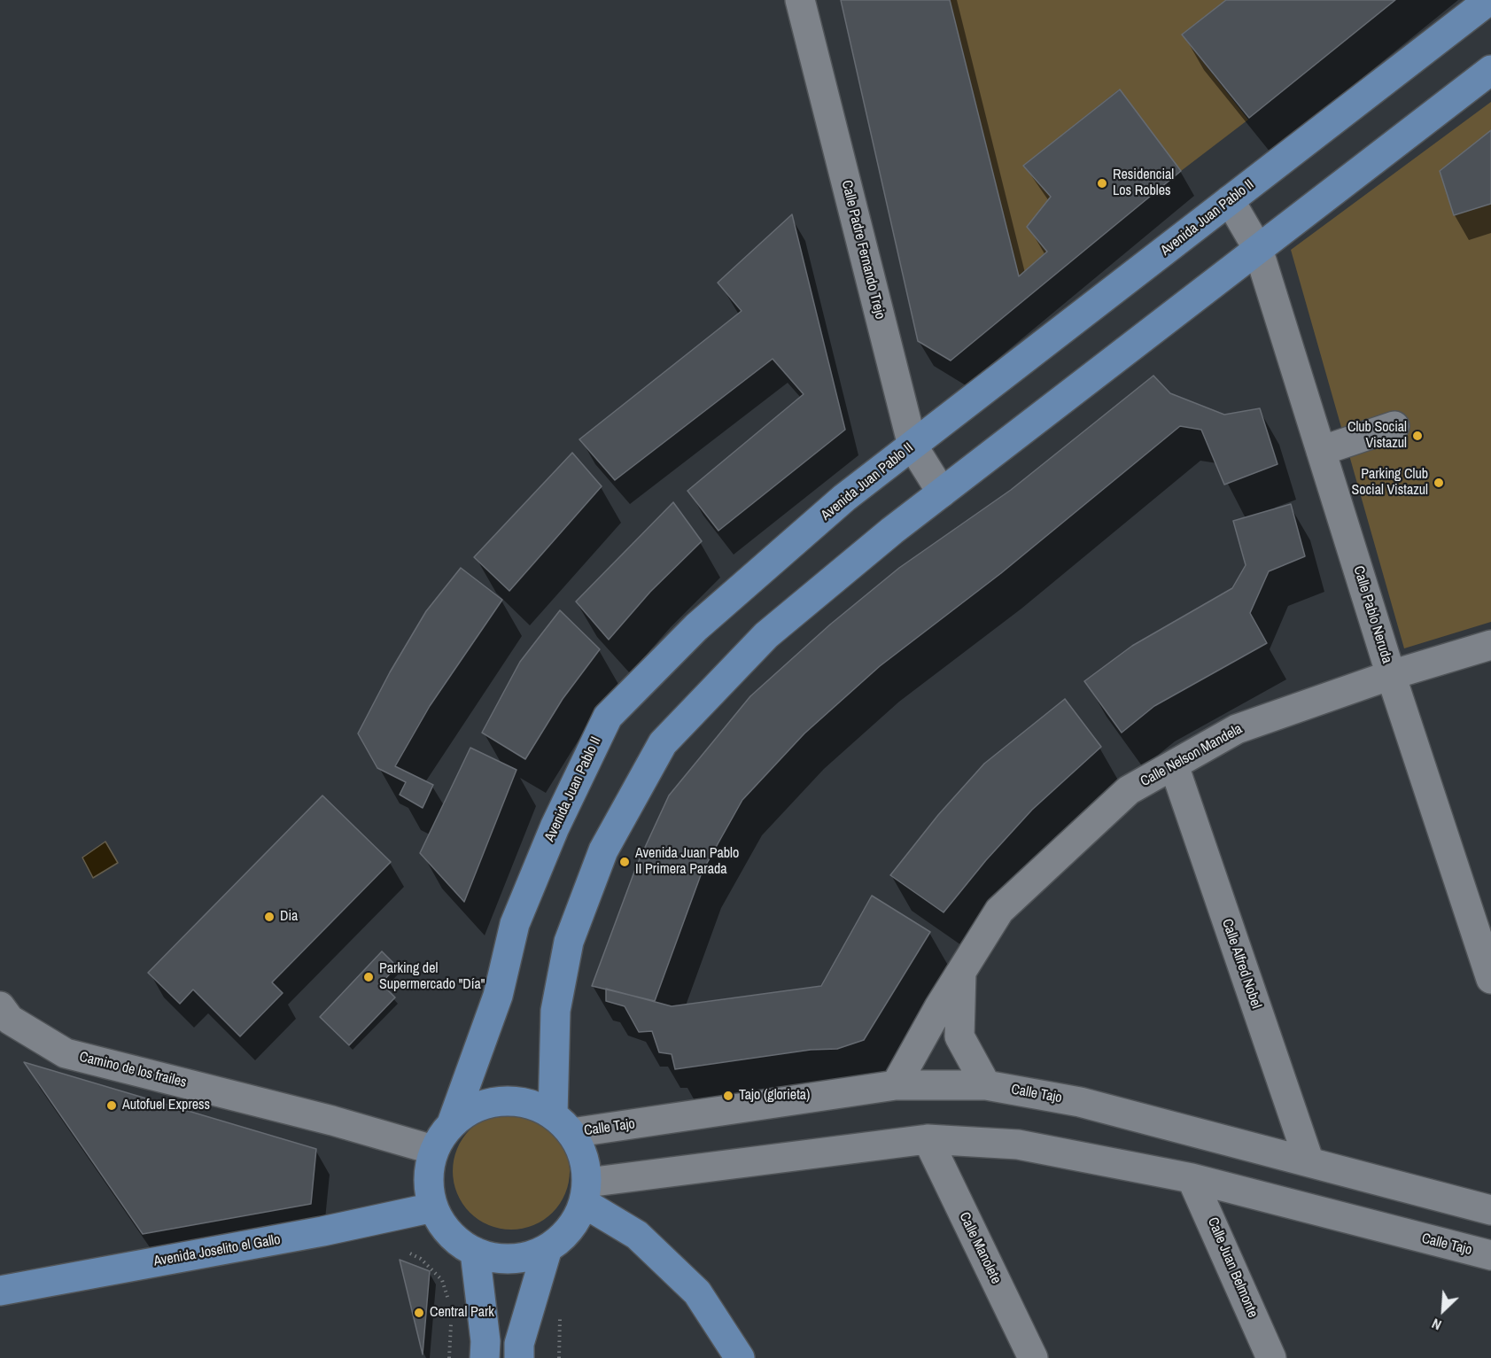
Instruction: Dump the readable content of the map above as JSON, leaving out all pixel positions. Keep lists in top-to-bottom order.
{
  "streets": {
    "main road": ["Avenida Juan Pablo II", "Avenida Joselito el Gallo"],
    "street": [
      "Calle Padre Fernando Trejo",
      "Calle Pablo Neruda",
      "Calle Nelson Mandela",
      "Calle Alfred Nobel",
      "Camino de los frailes",
      "Calle Tajo",
      "Calle Manolete",
      "Calle Juan Belmonte"
    ]
  },
  "crossings": [
    ["Avenida Juan Pablo II", "Calle Padre Fernando Trejo"],
    ["Avenida Juan Pablo II", "Calle Pablo Neruda"],
    ["Avenida Juan Pablo II", "Camino de los frailes"],
    ["Avenida Juan Pablo II", "Calle Tajo"],
    ["Avenida Juan Pablo II", "Avenida Joselito el Gallo"],
    ["Calle Pablo Neruda", "Calle Nelson Mandela"],
    ["Calle Nelson Mandela", "Calle Alfred Nobel"],
    ["Calle Nelson Mandela", "Calle Tajo"],
    ["Calle Alfred Nobel", "Calle Tajo"],
    ["Camino de los frailes", "Calle Tajo"],
    ["Camino de los frailes", "Avenida Joselito el Gallo"],
    ["Calle Tajo", "Calle Manolete"],
    ["Calle Tajo", "Avenida Joselito el Gallo"],
    ["Calle Tajo", "Calle Juan Belmonte"]
  ],
  "places": [
    "Residencial Los Robles",
    "Club Social Vistazul",
    "Parking Club Social Vistazul",
    "Avenida Juan Pablo II Primera Parada",
    "Dia",
    "Parking del Supermercado \"Día\"",
    "Tajo (glorieta)",
    "Autofuel Express",
    "Central Park"
  ],
  "north": "bottom left"
}
